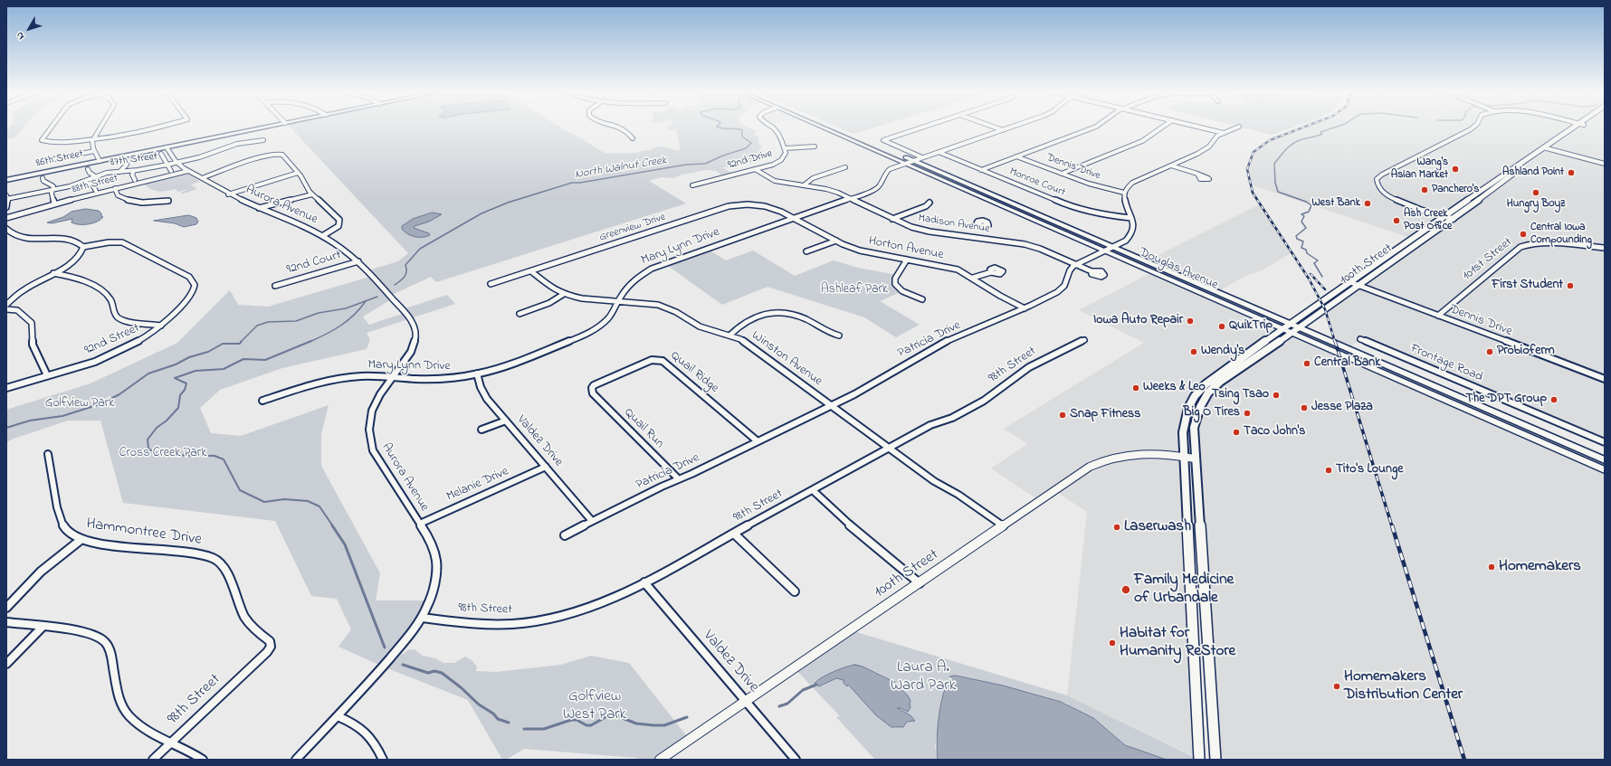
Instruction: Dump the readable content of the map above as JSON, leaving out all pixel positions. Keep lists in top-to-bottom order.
{
  "streets": {
    "main road": ["86th Street", "100th Street", "Douglas Avenue"],
    "street": [
      "87th Street",
      "92nd Drive",
      "Dennis Drive",
      "Monroe Court",
      "88th Street",
      "Aurora Avenue",
      "Madison Avenue",
      "Greenview Drive",
      "Mary Lynn Drive",
      "Horton Avenue",
      "101st Street",
      "92nd Court",
      "92nd Street",
      "Patricia Drive",
      "Winston Avenue",
      "Frontage Road",
      "98th Street",
      "Quail Ridge",
      "Quail Run",
      "Valdez Drive",
      "Melanie Drive",
      "Hammontree Drive"
    ]
  },
  "crossings": [
    ["86th Street", "Aurora Avenue"],
    ["87th Street", "Aurora Avenue"],
    ["92nd Drive", "Madison Avenue"],
    ["Dennis Drive", "101st Street"],
    ["Dennis Drive", "100th Street"],
    ["Monroe Court", "Mary Lynn Drive"],
    ["88th Street", "Aurora Avenue"],
    ["Aurora Avenue", "Mary Lynn Drive"],
    ["Aurora Avenue", "92nd Court"],
    ["Aurora Avenue", "98th Street"],
    ["Aurora Avenue", "Melanie Drive"],
    ["Madison Avenue", "Mary Lynn Drive"],
    ["Madison Avenue", "Patricia Drive"],
    ["Greenview Drive", "Horton Avenue"],
    ["Greenview Drive", "Winston Avenue"],
    ["Mary Lynn Drive", "Horton Avenue"],
    ["Mary Lynn Drive", "Douglas Avenue"],
    ["Mary Lynn Drive", "Winston Avenue"],
    ["Mary Lynn Drive", "Valdez Drive"],
    ["Horton Avenue", "Patricia Drive"],
    ["100th Street", "Douglas Avenue"],
    ["100th Street", "Winston Avenue"],
    ["100th Street", "Valdez Drive"],
    ["Patricia Drive", "Winston Avenue"],
    ["Patricia Drive", "Quail Ridge"],
    ["Patricia Drive", "Quail Run"],
    ["Patricia Drive", "Valdez Drive"],
    ["Winston Avenue", "98th Street"],
    ["98th Street", "Valdez Drive"],
    ["98th Street", "Hammontree Drive"],
    ["Quail Ridge", "Quail Run"],
    ["Valdez Drive", "Melanie Drive"]
  ],
  "water": ["North Walnut Creek"],
  "parks": [
    "Ashleaf Park",
    "Golfview Park",
    "Cross Creek Park",
    "Laura A. Ward Park",
    "Golfview West Park"
  ],
  "places": [
    "Wang's Asian Market",
    "Ashland Point",
    "Panchero's",
    "Hungry Boyz",
    "West Bank",
    "Ash Creek Post Office",
    "Central Iowa Compounding",
    "First Student",
    "Iowa Auto Repair",
    "QuikTrip",
    "Wendy's",
    "Probioferm",
    "Central Bank",
    "Weeks & Leo",
    "Tsing Tsao",
    "The DPT Group",
    "Jesse Plaza",
    "Big O Tires",
    "Snap Fitness",
    "Taco John's",
    "Tito's Lounge",
    "Laserwash",
    "Homemakers",
    "Family Medicine of Urbandale",
    "Habitat for Humanity ReStore",
    "Homemakers Distribution Center"
  ],
  "north": "bottom left"
}
